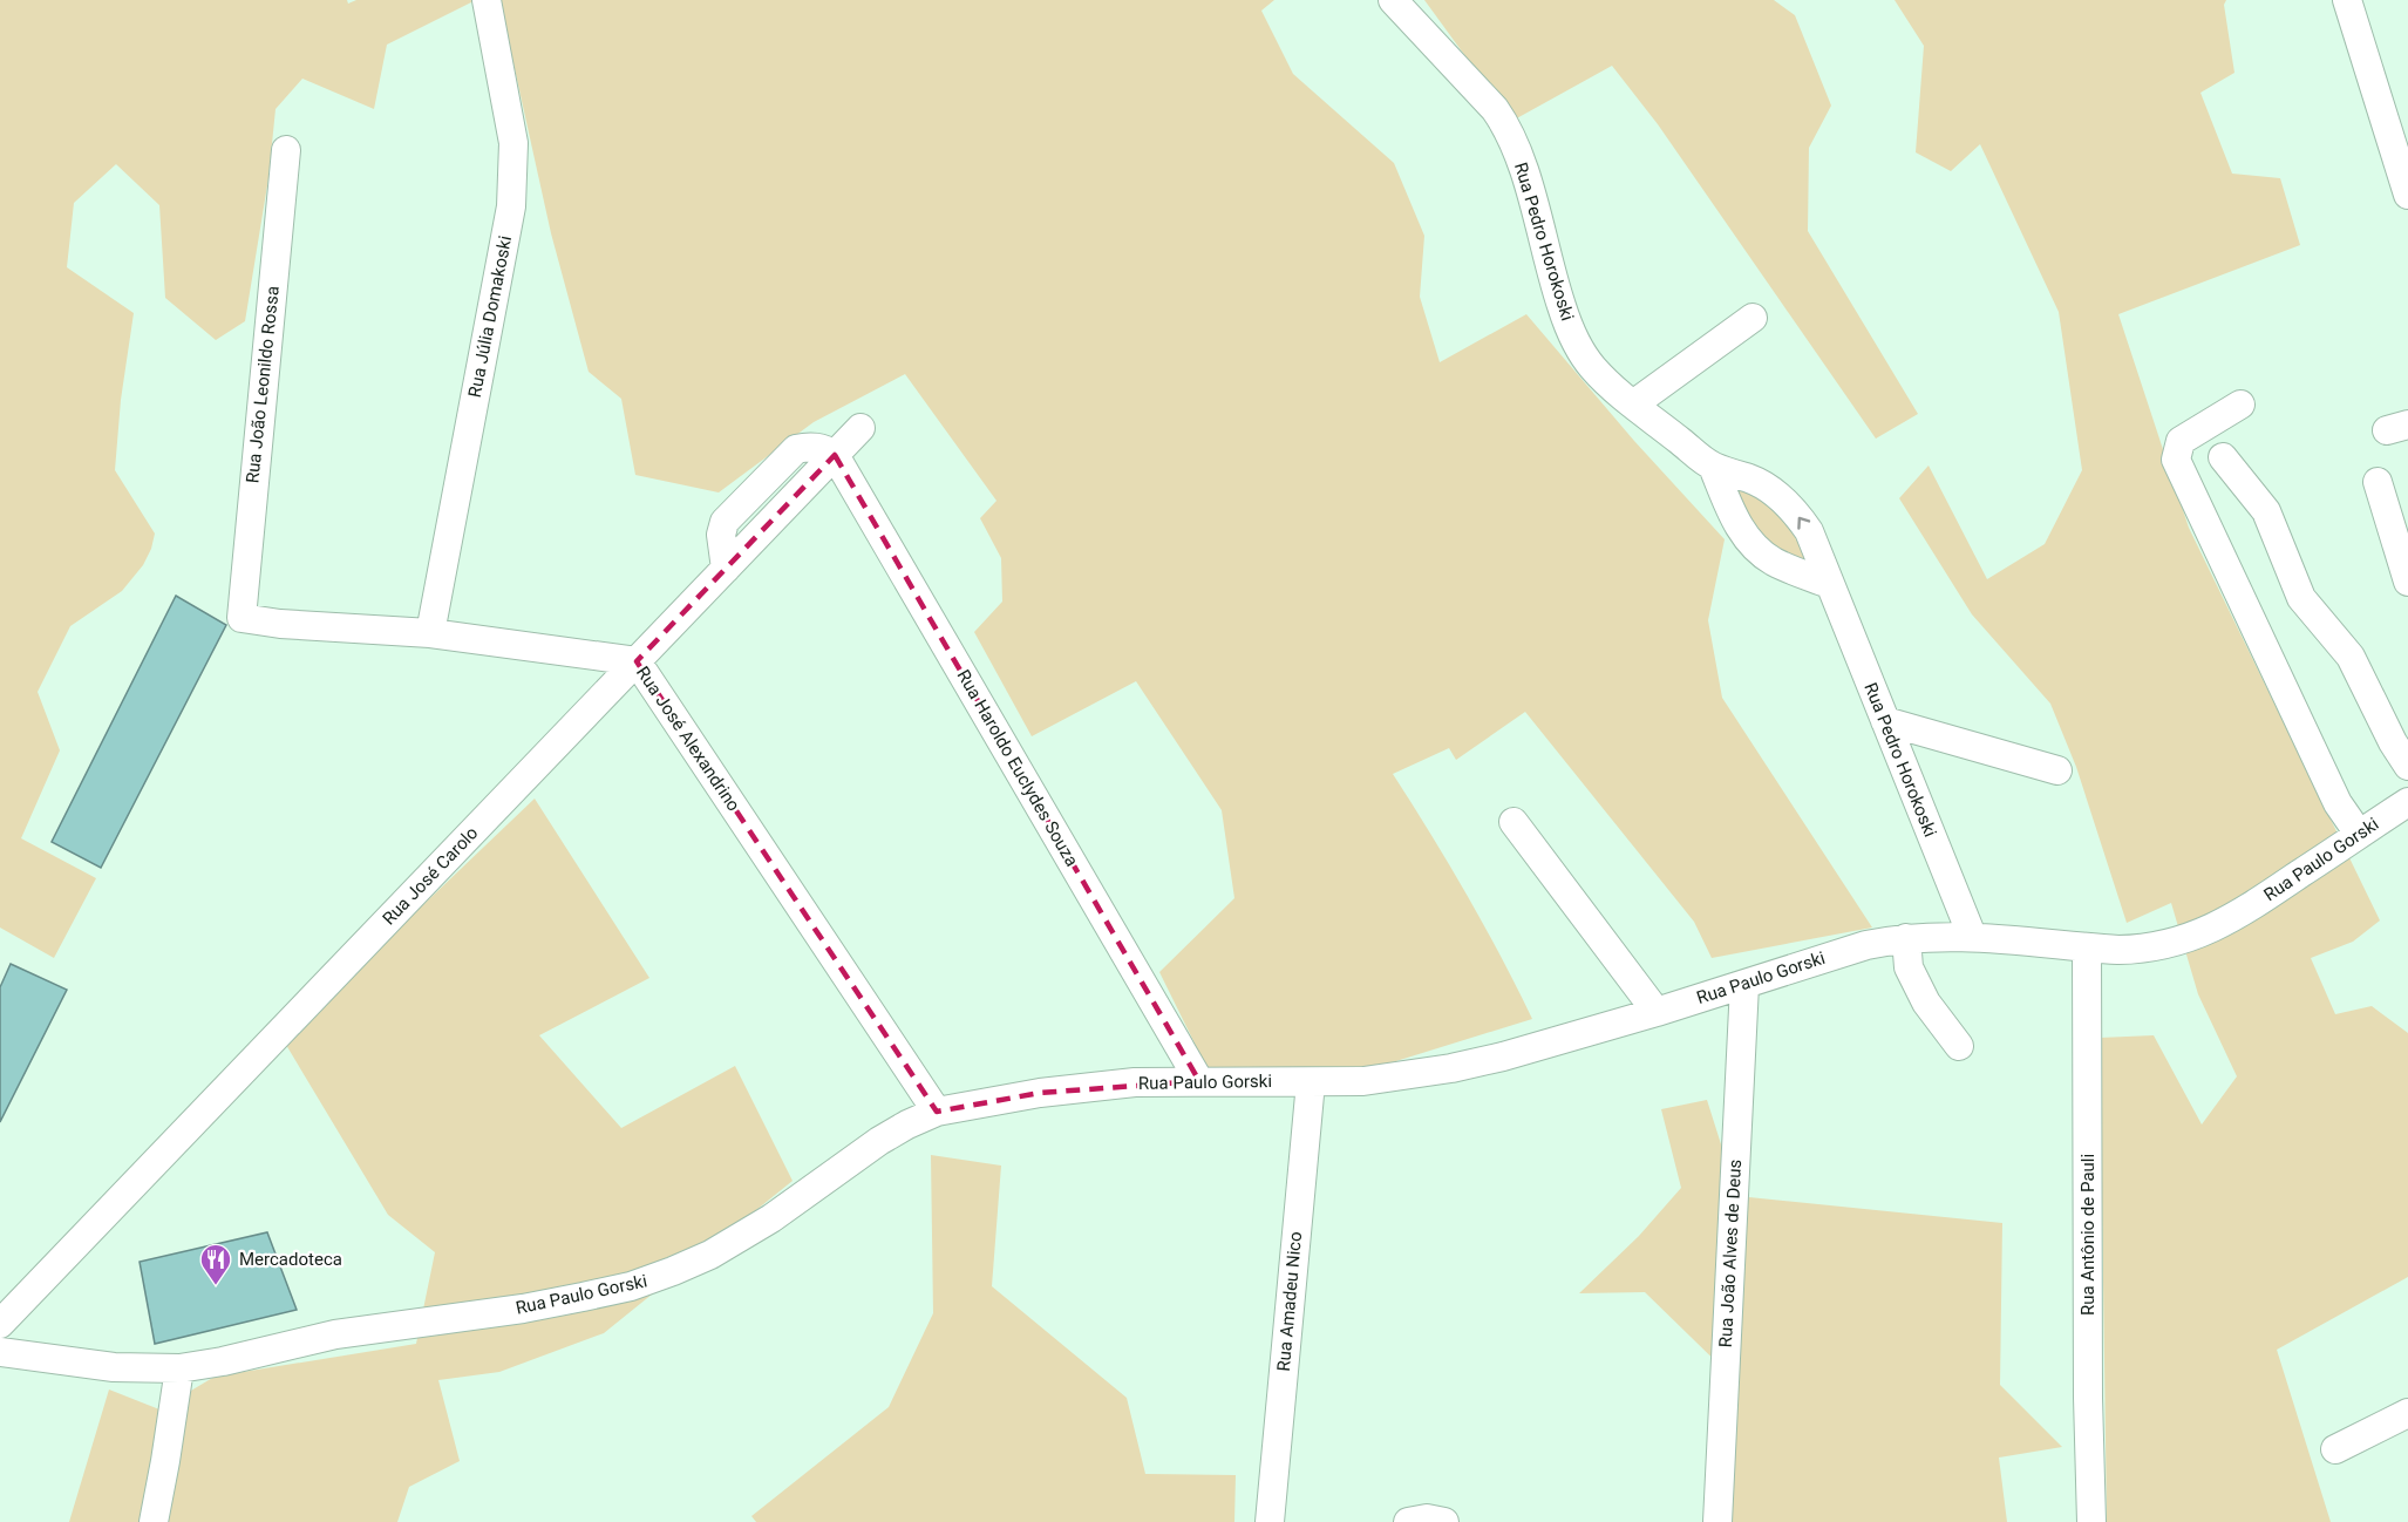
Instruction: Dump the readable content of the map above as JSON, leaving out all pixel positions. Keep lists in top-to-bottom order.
{
  "streets": {
    "street": [
      "Rua Pedro Horokoski",
      "Rua Júlia Domakoski",
      "Rua João Leonildo Rossa",
      "Rua José Alexandrino",
      "Rua Haroldo Euclydes Souza",
      "Rua Paulo Gorski",
      "Rua José Carolo",
      "Rua Antônio de Pauli",
      "Rua João Alves de Deus",
      "Rua Amadeu Nico"
    ]
  },
  "crossings": [
    ["Rua Pedro Horokoski", "Rua Paulo Gorski"],
    ["Rua Júlia Domakoski", "Rua José Alexandrino"],
    ["Rua João Leonildo Rossa", "Rua José Alexandrino"],
    ["Rua José Alexandrino", "Rua Paulo Gorski"],
    ["Rua José Alexandrino", "Rua José Carolo"],
    ["Rua Haroldo Euclydes Souza", "Rua Paulo Gorski"],
    ["Rua Haroldo Euclydes Souza", "Rua José Carolo"],
    ["Rua Paulo Gorski", "Rua Antônio de Pauli"],
    ["Rua Paulo Gorski", "Rua João Alves de Deus"],
    ["Rua Paulo Gorski", "Rua Amadeu Nico"]
  ],
  "places": {
    "restaurant": ["Mercadoteca"]
  }
}
